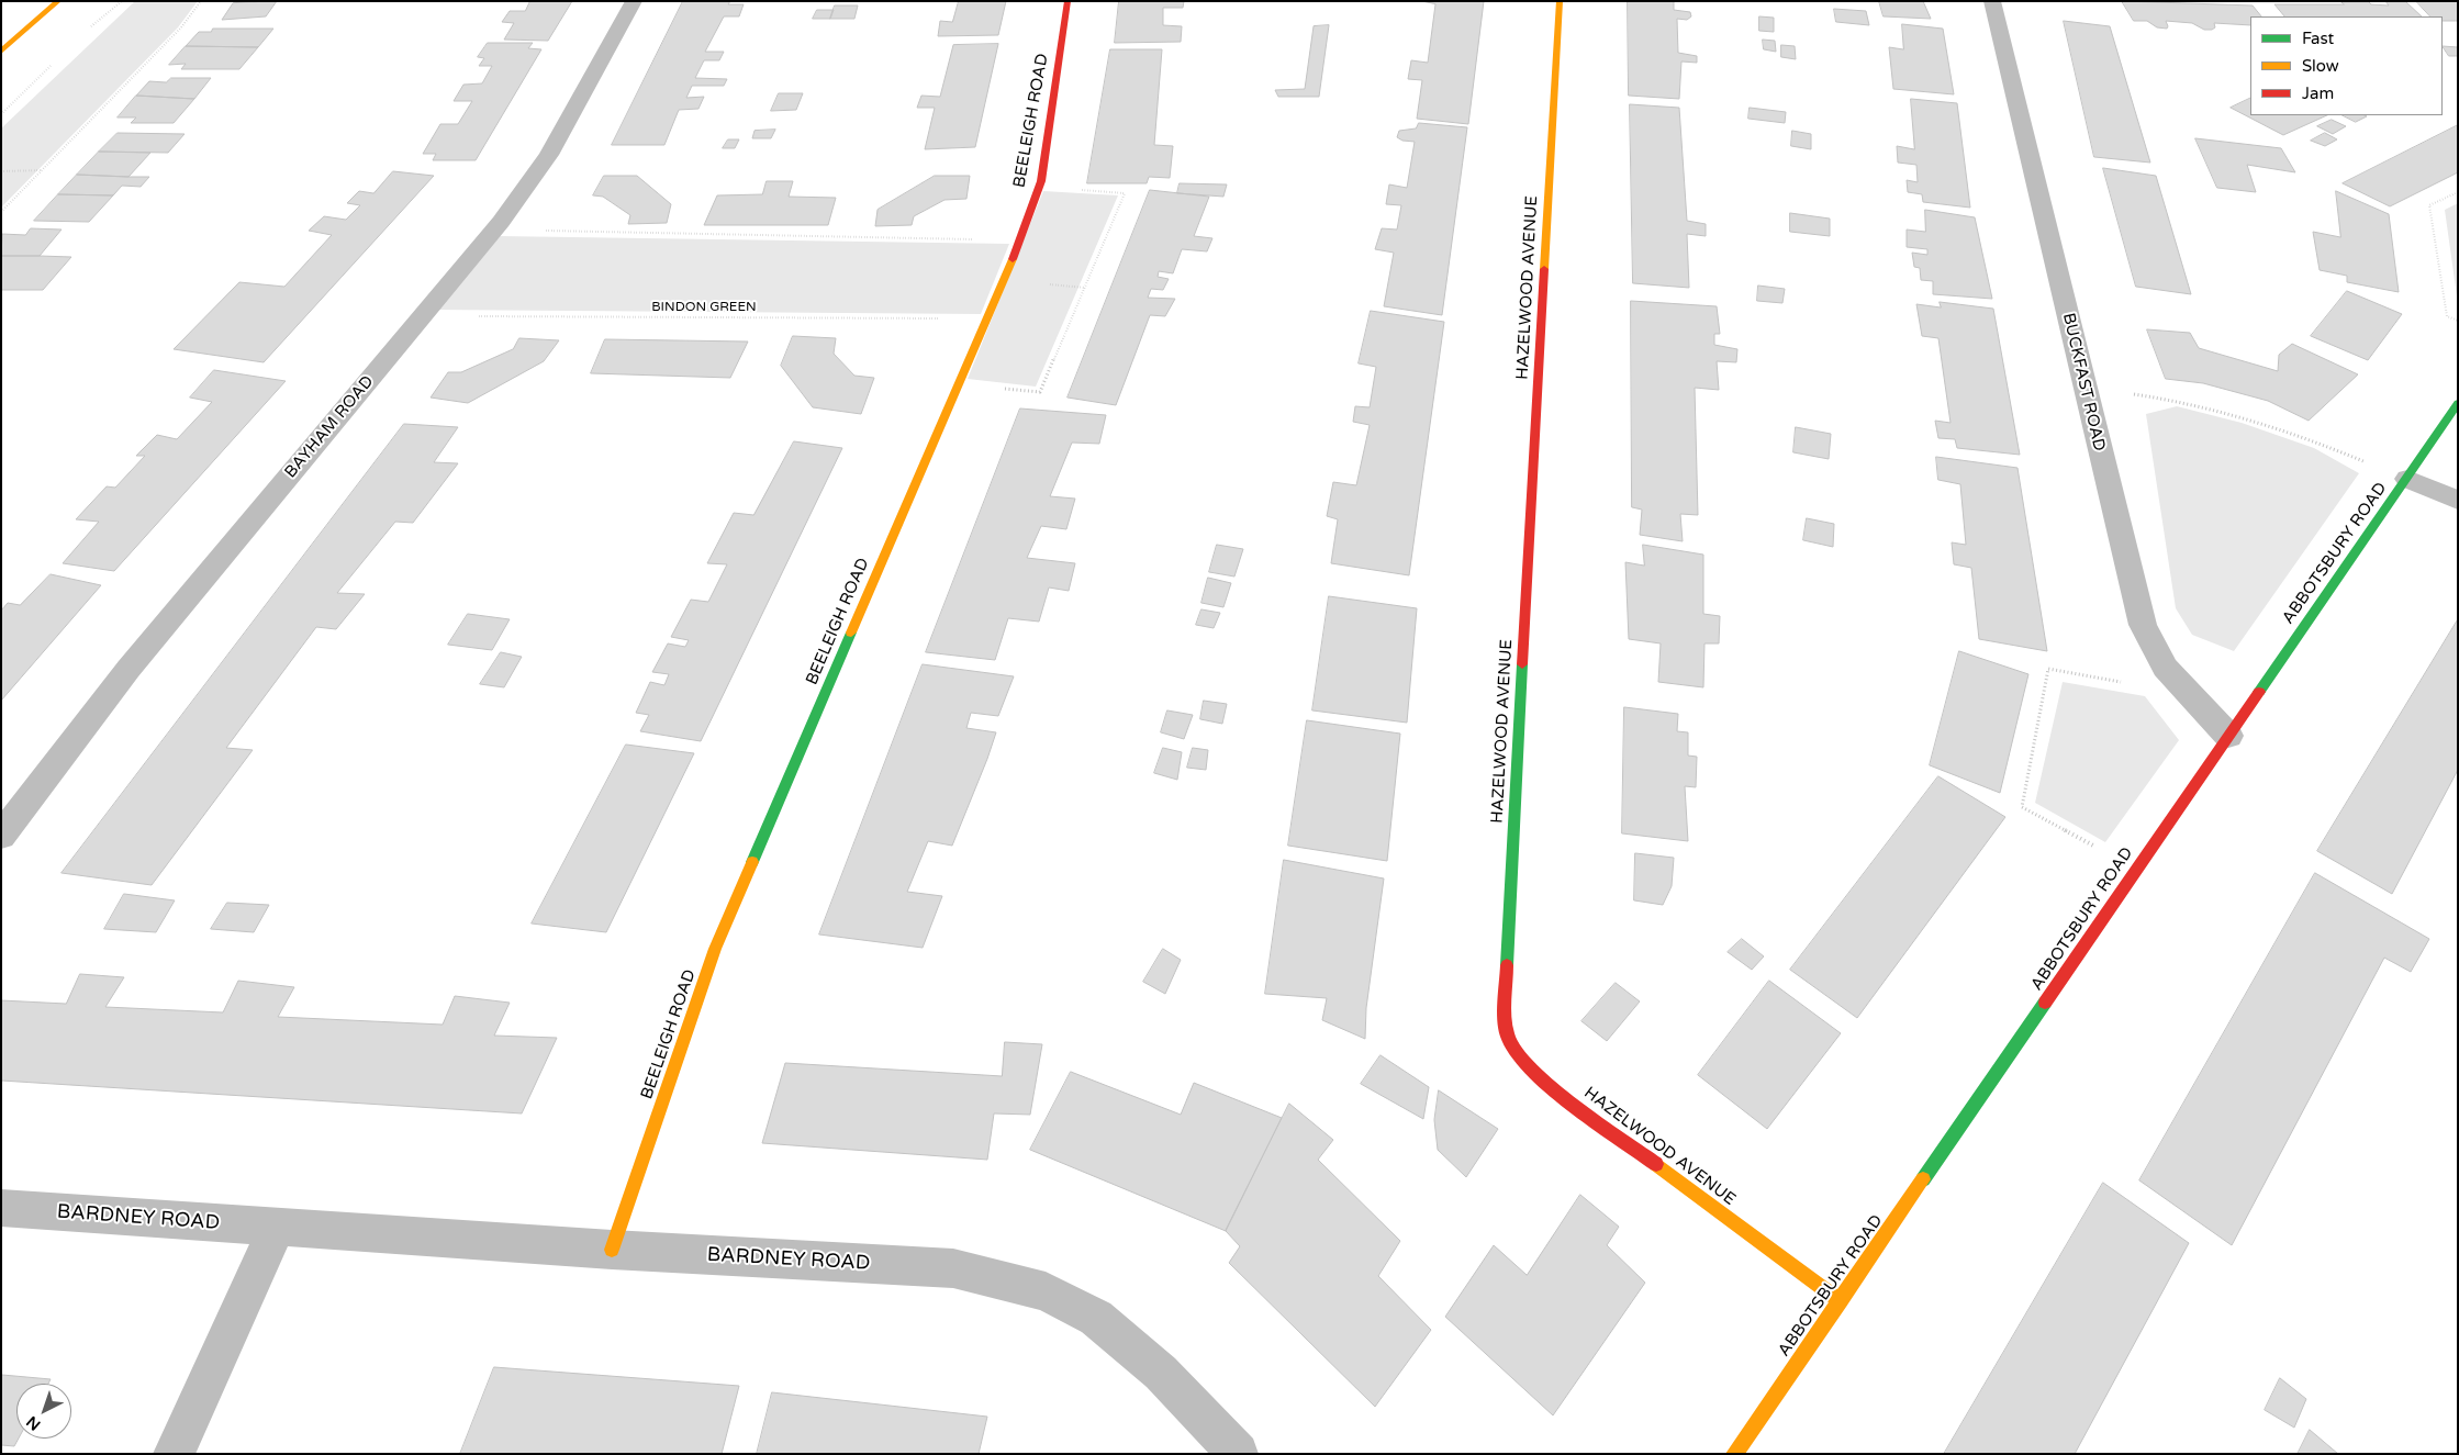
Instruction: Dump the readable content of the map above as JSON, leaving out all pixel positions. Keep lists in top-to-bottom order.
{
  "streets": {
    "main road": ["BEELEIGH ROAD", "HAZELWOOD AVENUE", "ABBOTSBURY ROAD"],
    "street": ["BUCKFAST ROAD", "BAYHAM ROAD", "BARDNEY ROAD"],
    "path": ["BINDON GREEN"]
  },
  "crossings": [
    ["BEELEIGH ROAD", "BINDON GREEN"],
    ["BEELEIGH ROAD", "BARDNEY ROAD"],
    ["HAZELWOOD AVENUE", "ABBOTSBURY ROAD"],
    ["BINDON GREEN", "BAYHAM ROAD"],
    ["BUCKFAST ROAD", "ABBOTSBURY ROAD"]
  ],
  "legend": ["Fast", "Slow", "Jam"],
  "north": "bottom left"
}
